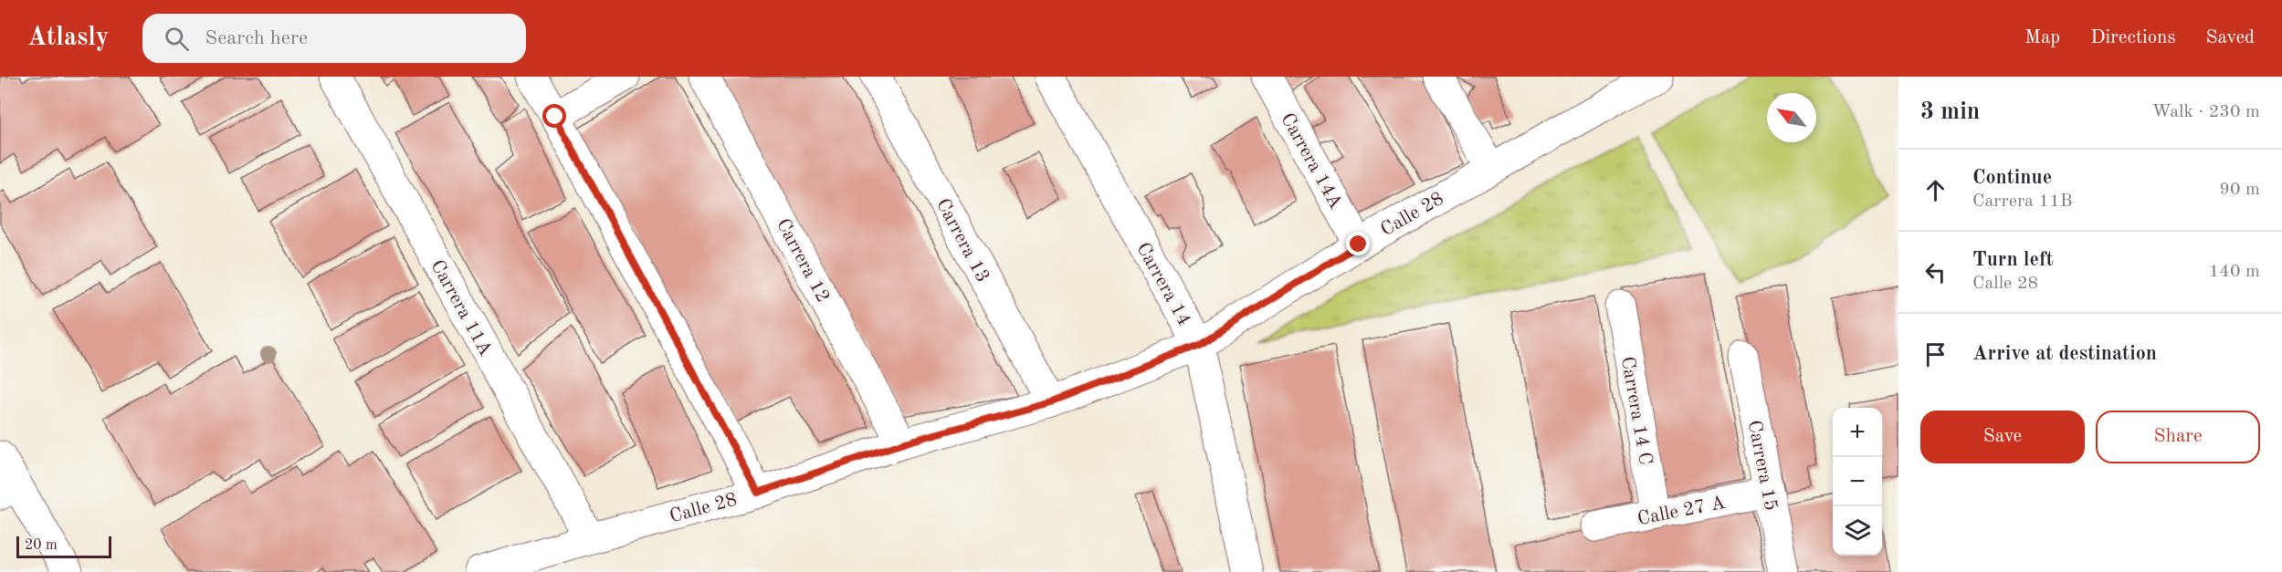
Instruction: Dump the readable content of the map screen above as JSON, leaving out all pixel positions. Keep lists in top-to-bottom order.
{
  "streets": {
    "street": [
      "Carrera 14A",
      "Calle 28",
      "Carrera 13",
      "Carrera 12",
      "Carrera 14",
      "Carrera 11A",
      "Carrera 14 C",
      "Carrera 15",
      "Calle 27 A"
    ]
  },
  "crossings": [
    ["Carrera 14A", "Calle 28"],
    ["Calle 28", "Carrera 13"],
    ["Calle 28", "Carrera 12"],
    ["Calle 28", "Carrera 14"],
    ["Calle 28", "Carrera 11A"],
    ["Carrera 14 C", "Calle 27 A"],
    ["Carrera 15", "Calle 27 A"]
  ],
  "scale_bar": "20 m",
  "north": "top left",
  "page": {
    "header": "Atlasly",
    "search": "Search here",
    "nav": ["Map", "Directions", "Saved"],
    "heading": ["3 min", "Walk · 230 m"],
    "list": [
      ["Continue", "Carrera 11B", "90 m"],
      ["Turn left", "Calle 28", "140 m"],
      "Arrive at destination"
    ],
    "buttons": ["Save", "Share"],
    "map_buttons": ["+", "−"],
    "scale": "20 m"
  }
}
